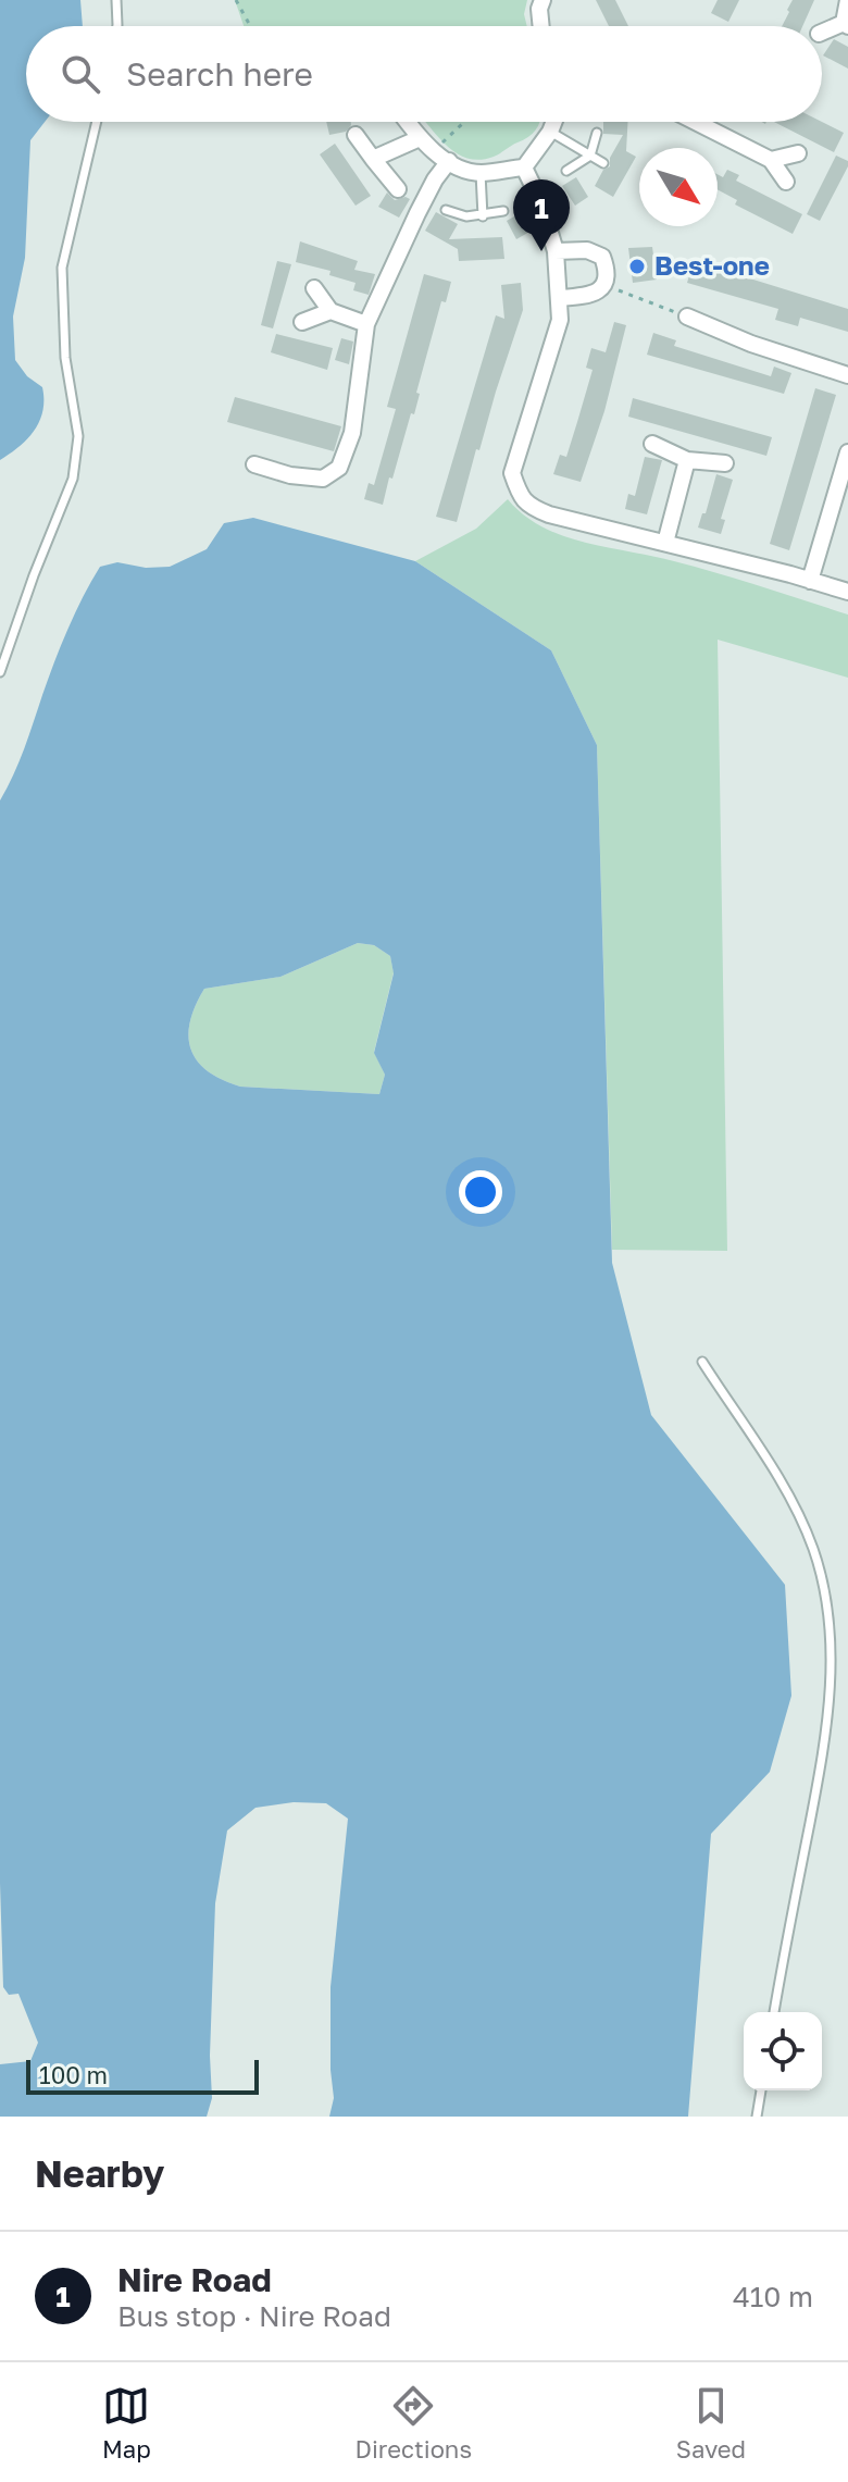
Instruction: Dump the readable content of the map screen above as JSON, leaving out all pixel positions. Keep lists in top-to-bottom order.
{
  "places": ["Best-one"],
  "scale_bar": "100 m",
  "north": "bottom right",
  "page": {
    "search": "Search here",
    "pins": "1",
    "scale": "100 m",
    "heading": "Nearby",
    "list": [
      {
        "mark": "1",
        "name": "Nire Road",
        "note": "Bus stop · Nire Road",
        "value": "410 m"
      }
    ],
    "nav": ["Map", "Directions", "Saved"]
  }
}
